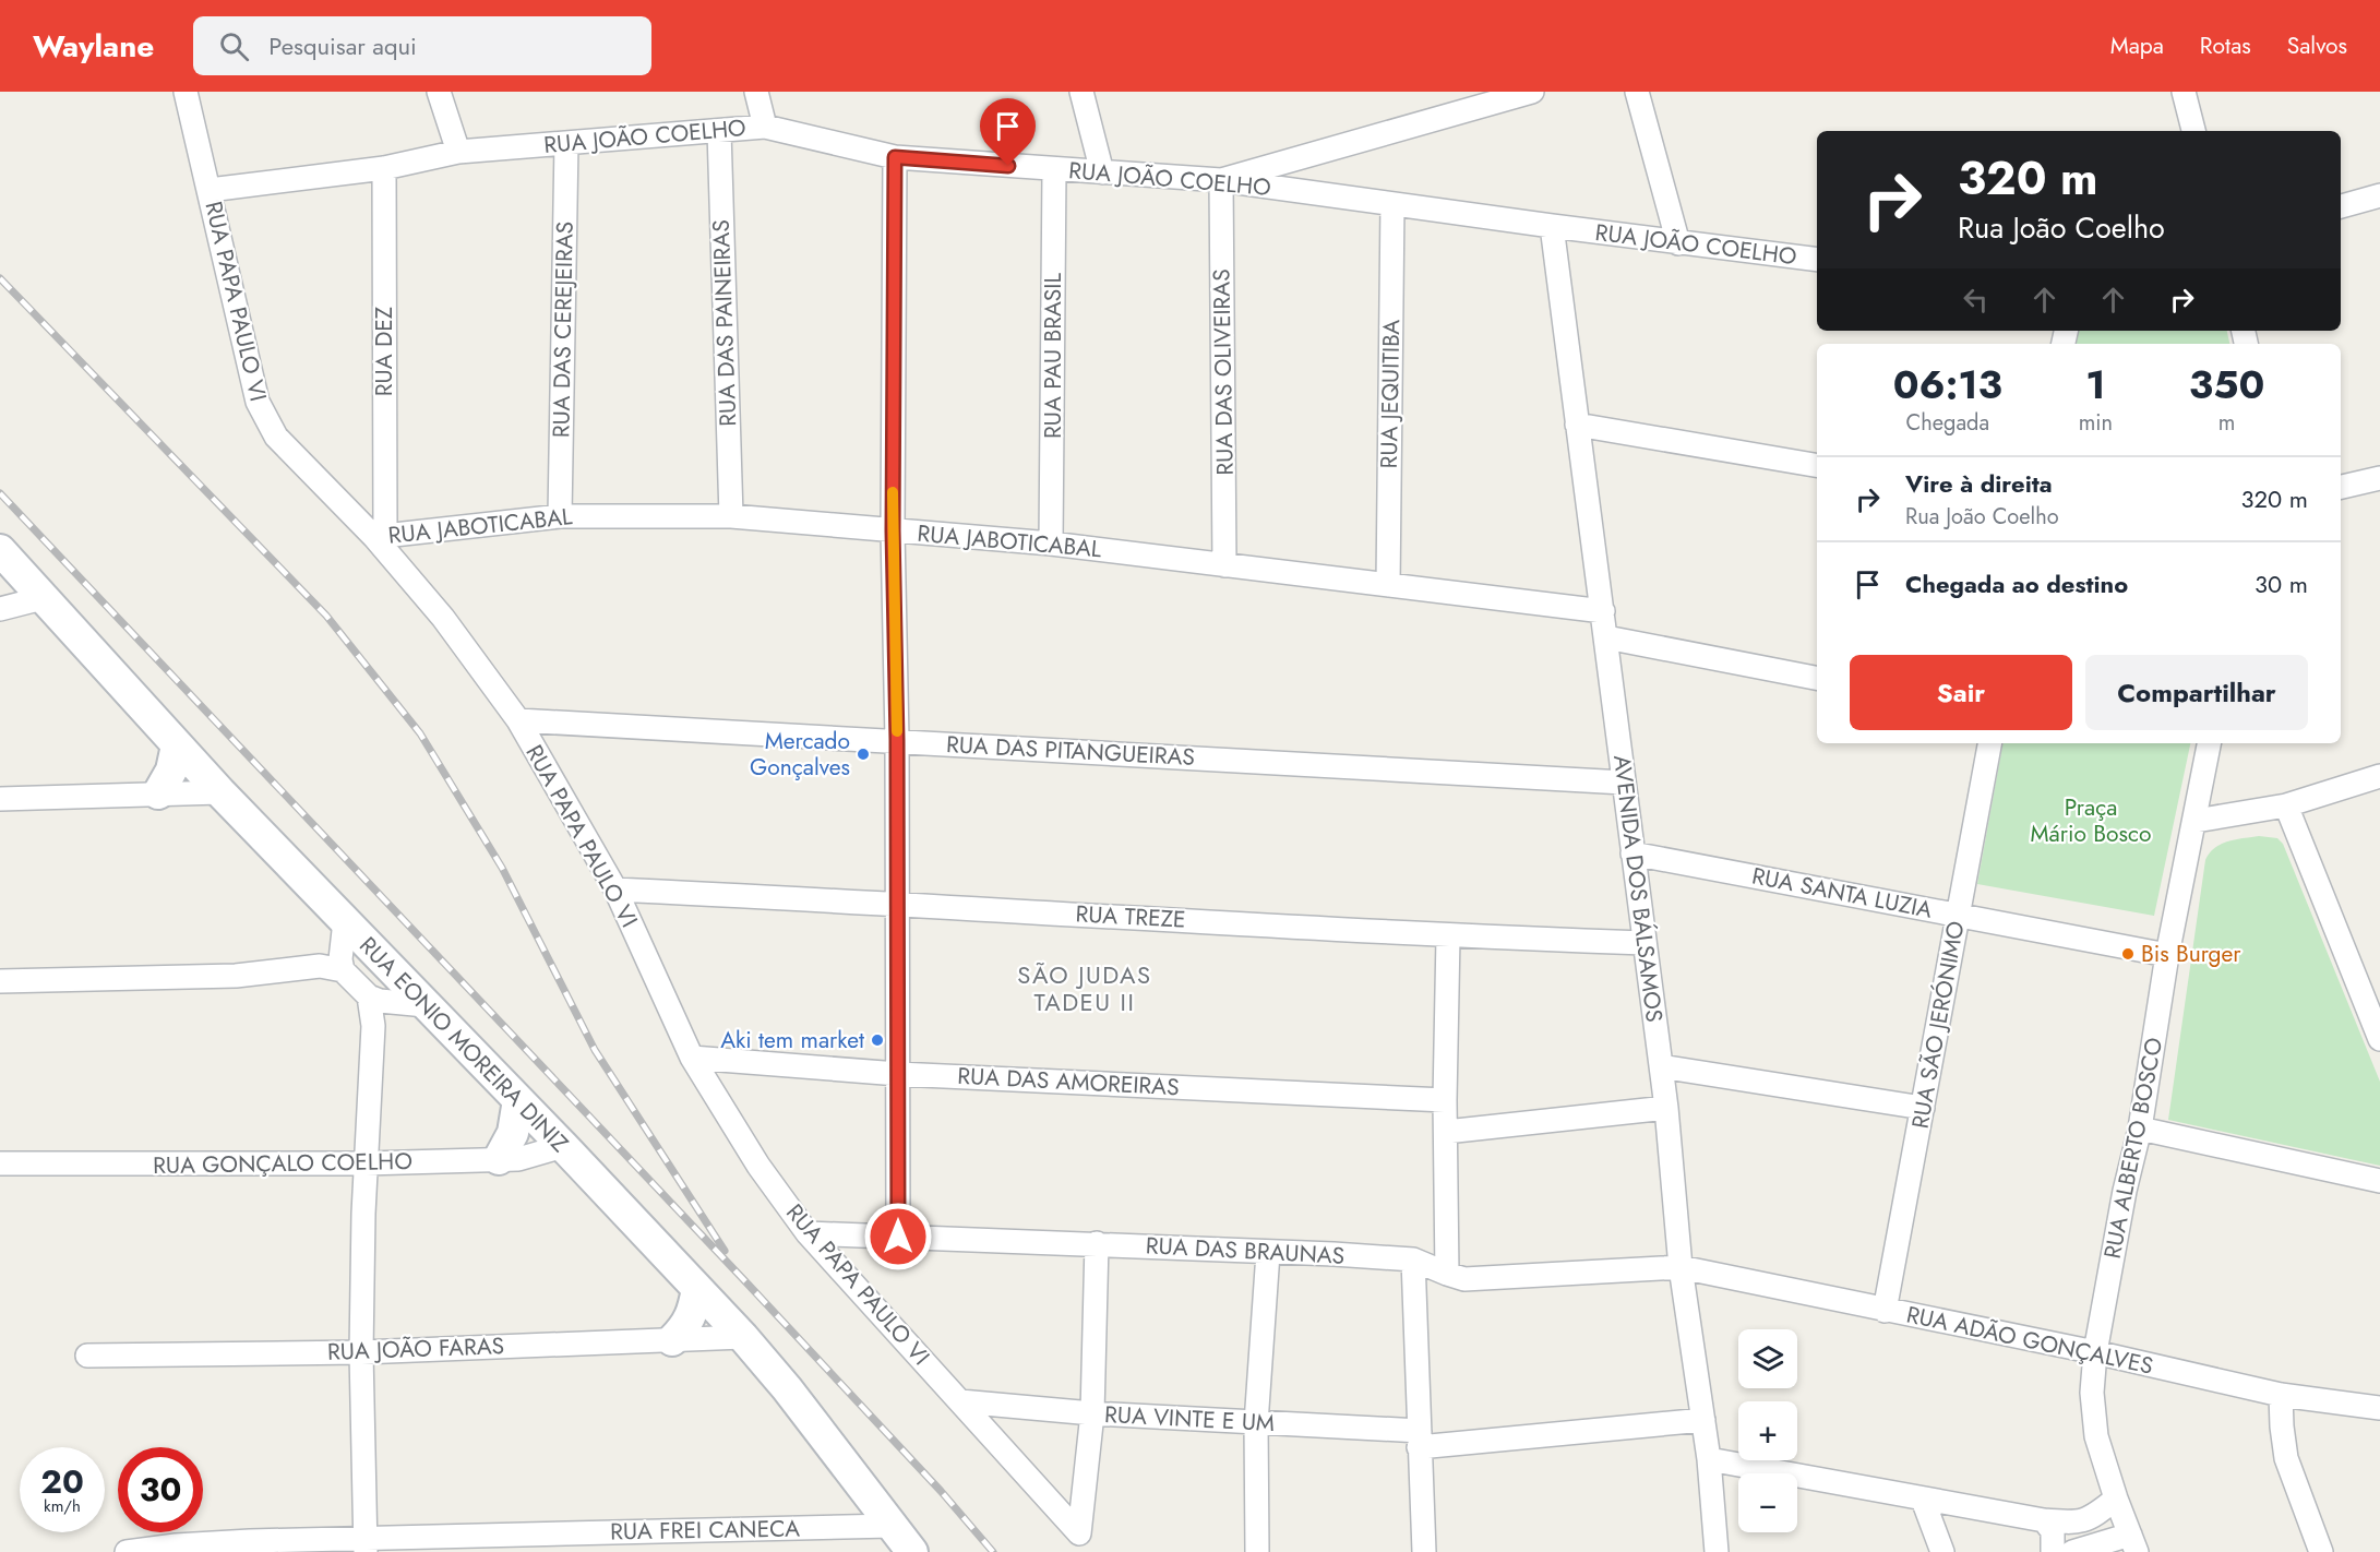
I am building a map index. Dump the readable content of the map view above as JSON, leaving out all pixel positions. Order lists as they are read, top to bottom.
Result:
{
  "streets": {
    "main road": ["RUA EONIO MOREIRA DINIZ"],
    "street": [
      "RUA JOÃO COELHO",
      "RUA PAPA PAULO VI",
      "RUA DAS PAINEIRAS",
      "RUA DAS CEREJEIRAS",
      "RUA DEZ",
      "RUA PAU BRASIL",
      "RUA DAS OLIVEIRAS",
      "RUA JEQUITIBA",
      "RUA JABOTICABAL",
      "RUA DAS PITANGUEIRAS",
      "AVENIDA DOS BÁLSAMOS",
      "RUA SANTA LUZIA",
      "RUA TREZE",
      "RUA SÃO JERÓNIMO",
      "RUA DAS AMOREIRAS",
      "RUA ALBERTO BOSCO",
      "RUA GONÇALO COELHO",
      "RUA DAS BRAUNAS",
      "RUA ADÃO GONÇALVES",
      "RUA JOÃO FARAS",
      "RUA VINTE E UM",
      "RUA FREI CANECA"
    ]
  },
  "crossings": [
    ["RUA JOÃO COELHO", "RUA PAPA PAULO VI"],
    ["RUA JOÃO COELHO", "RUA DAS PAINEIRAS"],
    ["RUA JOÃO COELHO", "RUA DAS CEREJEIRAS"],
    ["RUA JOÃO COELHO", "RUA DEZ"],
    ["RUA JOÃO COELHO", "RUA PAU BRASIL"],
    ["RUA JOÃO COELHO", "RUA DAS OLIVEIRAS"],
    ["RUA JOÃO COELHO", "RUA JEQUITIBA"],
    ["RUA JOÃO COELHO", "AVENIDA DOS BÁLSAMOS"],
    ["RUA PAPA PAULO VI", "RUA DEZ"],
    ["RUA PAPA PAULO VI", "RUA JABOTICABAL"],
    ["RUA PAPA PAULO VI", "RUA DAS PITANGUEIRAS"],
    ["RUA PAPA PAULO VI", "RUA TREZE"],
    ["RUA PAPA PAULO VI", "RUA DAS AMOREIRAS"],
    ["RUA PAPA PAULO VI", "RUA DAS BRAUNAS"],
    ["RUA PAPA PAULO VI", "RUA VINTE E UM"],
    ["RUA DAS PAINEIRAS", "RUA JABOTICABAL"],
    ["RUA DAS CEREJEIRAS", "RUA JABOTICABAL"],
    ["RUA DEZ", "RUA JABOTICABAL"],
    ["RUA PAU BRASIL", "RUA JABOTICABAL"],
    ["RUA DAS OLIVEIRAS", "RUA JABOTICABAL"],
    ["RUA JEQUITIBA", "RUA JABOTICABAL"],
    ["RUA JABOTICABAL", "AVENIDA DOS BÁLSAMOS"],
    ["RUA DAS PITANGUEIRAS", "AVENIDA DOS BÁLSAMOS"],
    ["AVENIDA DOS BÁLSAMOS", "RUA SANTA LUZIA"],
    ["AVENIDA DOS BÁLSAMOS", "RUA TREZE"],
    ["AVENIDA DOS BÁLSAMOS", "RUA DAS BRAUNAS"],
    ["AVENIDA DOS BÁLSAMOS", "RUA ADÃO GONÇALVES"],
    ["AVENIDA DOS BÁLSAMOS", "RUA VINTE E UM"],
    ["RUA SANTA LUZIA", "RUA SÃO JERÓNIMO"],
    ["RUA SANTA LUZIA", "RUA ALBERTO BOSCO"],
    ["RUA SÃO JERÓNIMO", "RUA ADÃO GONÇALVES"],
    ["RUA EONIO MOREIRA DINIZ", "RUA GONÇALO COELHO"],
    ["RUA EONIO MOREIRA DINIZ", "RUA JOÃO FARAS"],
    ["RUA EONIO MOREIRA DINIZ", "RUA FREI CANECA"],
    ["RUA ALBERTO BOSCO", "RUA ADÃO GONÇALVES"],
    ["RUA DAS BRAUNAS", "RUA ADÃO GONÇALVES"]
  ],
  "districts": ["SÃO JUDAS TADEU II"],
  "parks": ["Praça Mário Bosco"],
  "places": ["Mercado Gonçalves", "Bis Burger", "Aki tem market"],
  "page": {
    "header": "Waylane",
    "search": "Pesquisar aqui",
    "nav": ["Mapa", "Rotas", "Salvos"],
    "turn": ["320 m", "Rua João Coelho"],
    "eta": [
      "06:13",
      "Chegada",
      "1",
      "min",
      "350",
      "m"
    ],
    "list": [
      {
        "name": "Vire à direita",
        "note": "Rua João Coelho",
        "value": "320 m"
      },
      {
        "name": "Chegada ao destino",
        "value": "30 m"
      }
    ],
    "buttons": ["Sair", "Compartilhar"],
    "map_buttons": ["+", "−"],
    "speed": "20 km/h",
    "limit": "30"
  }
}
